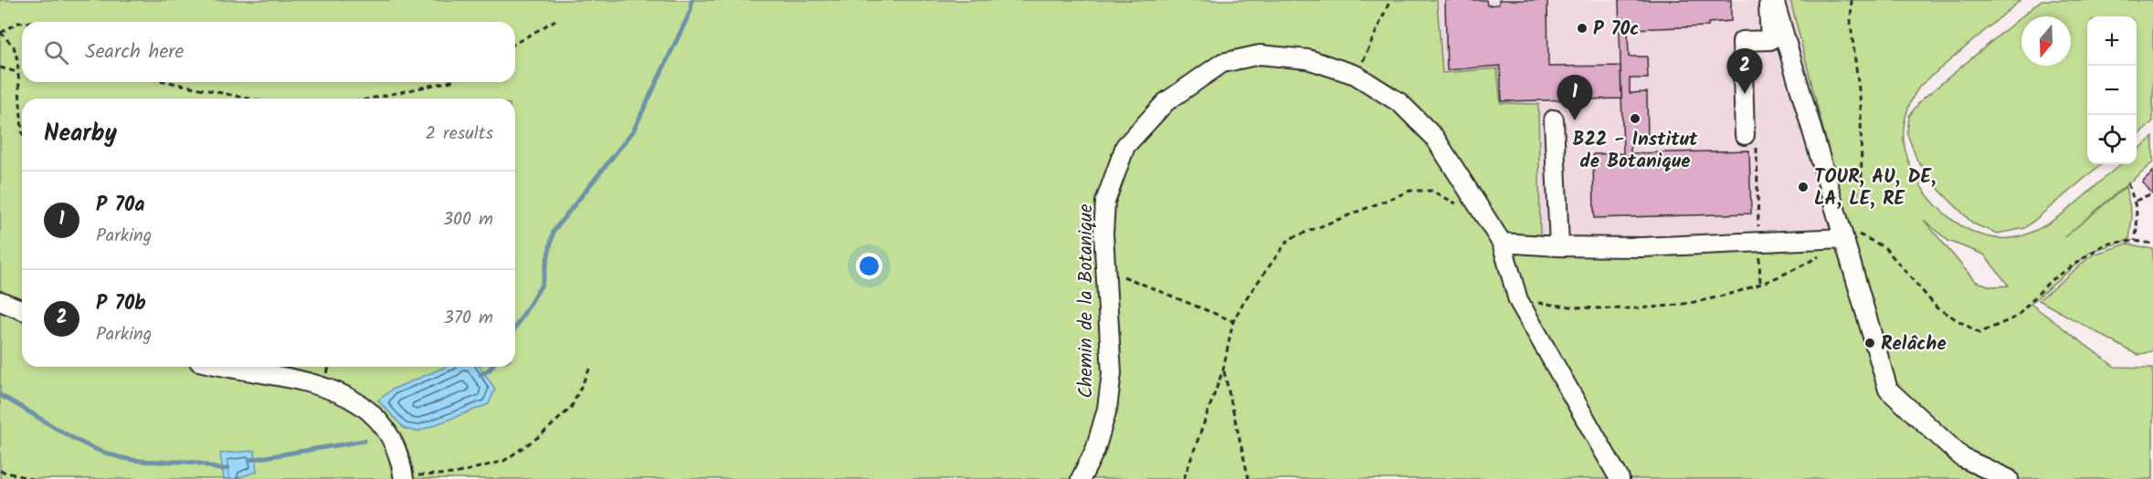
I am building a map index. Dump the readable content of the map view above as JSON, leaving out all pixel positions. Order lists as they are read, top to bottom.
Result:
{
  "streets": {
    "lane": ["Chemin de la Botanique"]
  },
  "places": [
    "P 70c",
    "B22 - Institut de Botanique",
    "TOUR, AU, DE, LA, LE, RE",
    "Relâche"
  ],
  "north": "bottom",
  "page": {
    "map_buttons": ["+", "−"],
    "search": "Search here",
    "pins": ["2", "1"],
    "heading": ["Nearby", "2 results"],
    "list": [
      {
        "mark": "1",
        "name": "P 70a",
        "note": "Parking",
        "value": "300 m"
      },
      {
        "mark": "2",
        "name": "P 70b",
        "note": "Parking",
        "value": "370 m"
      }
    ]
  }
}
